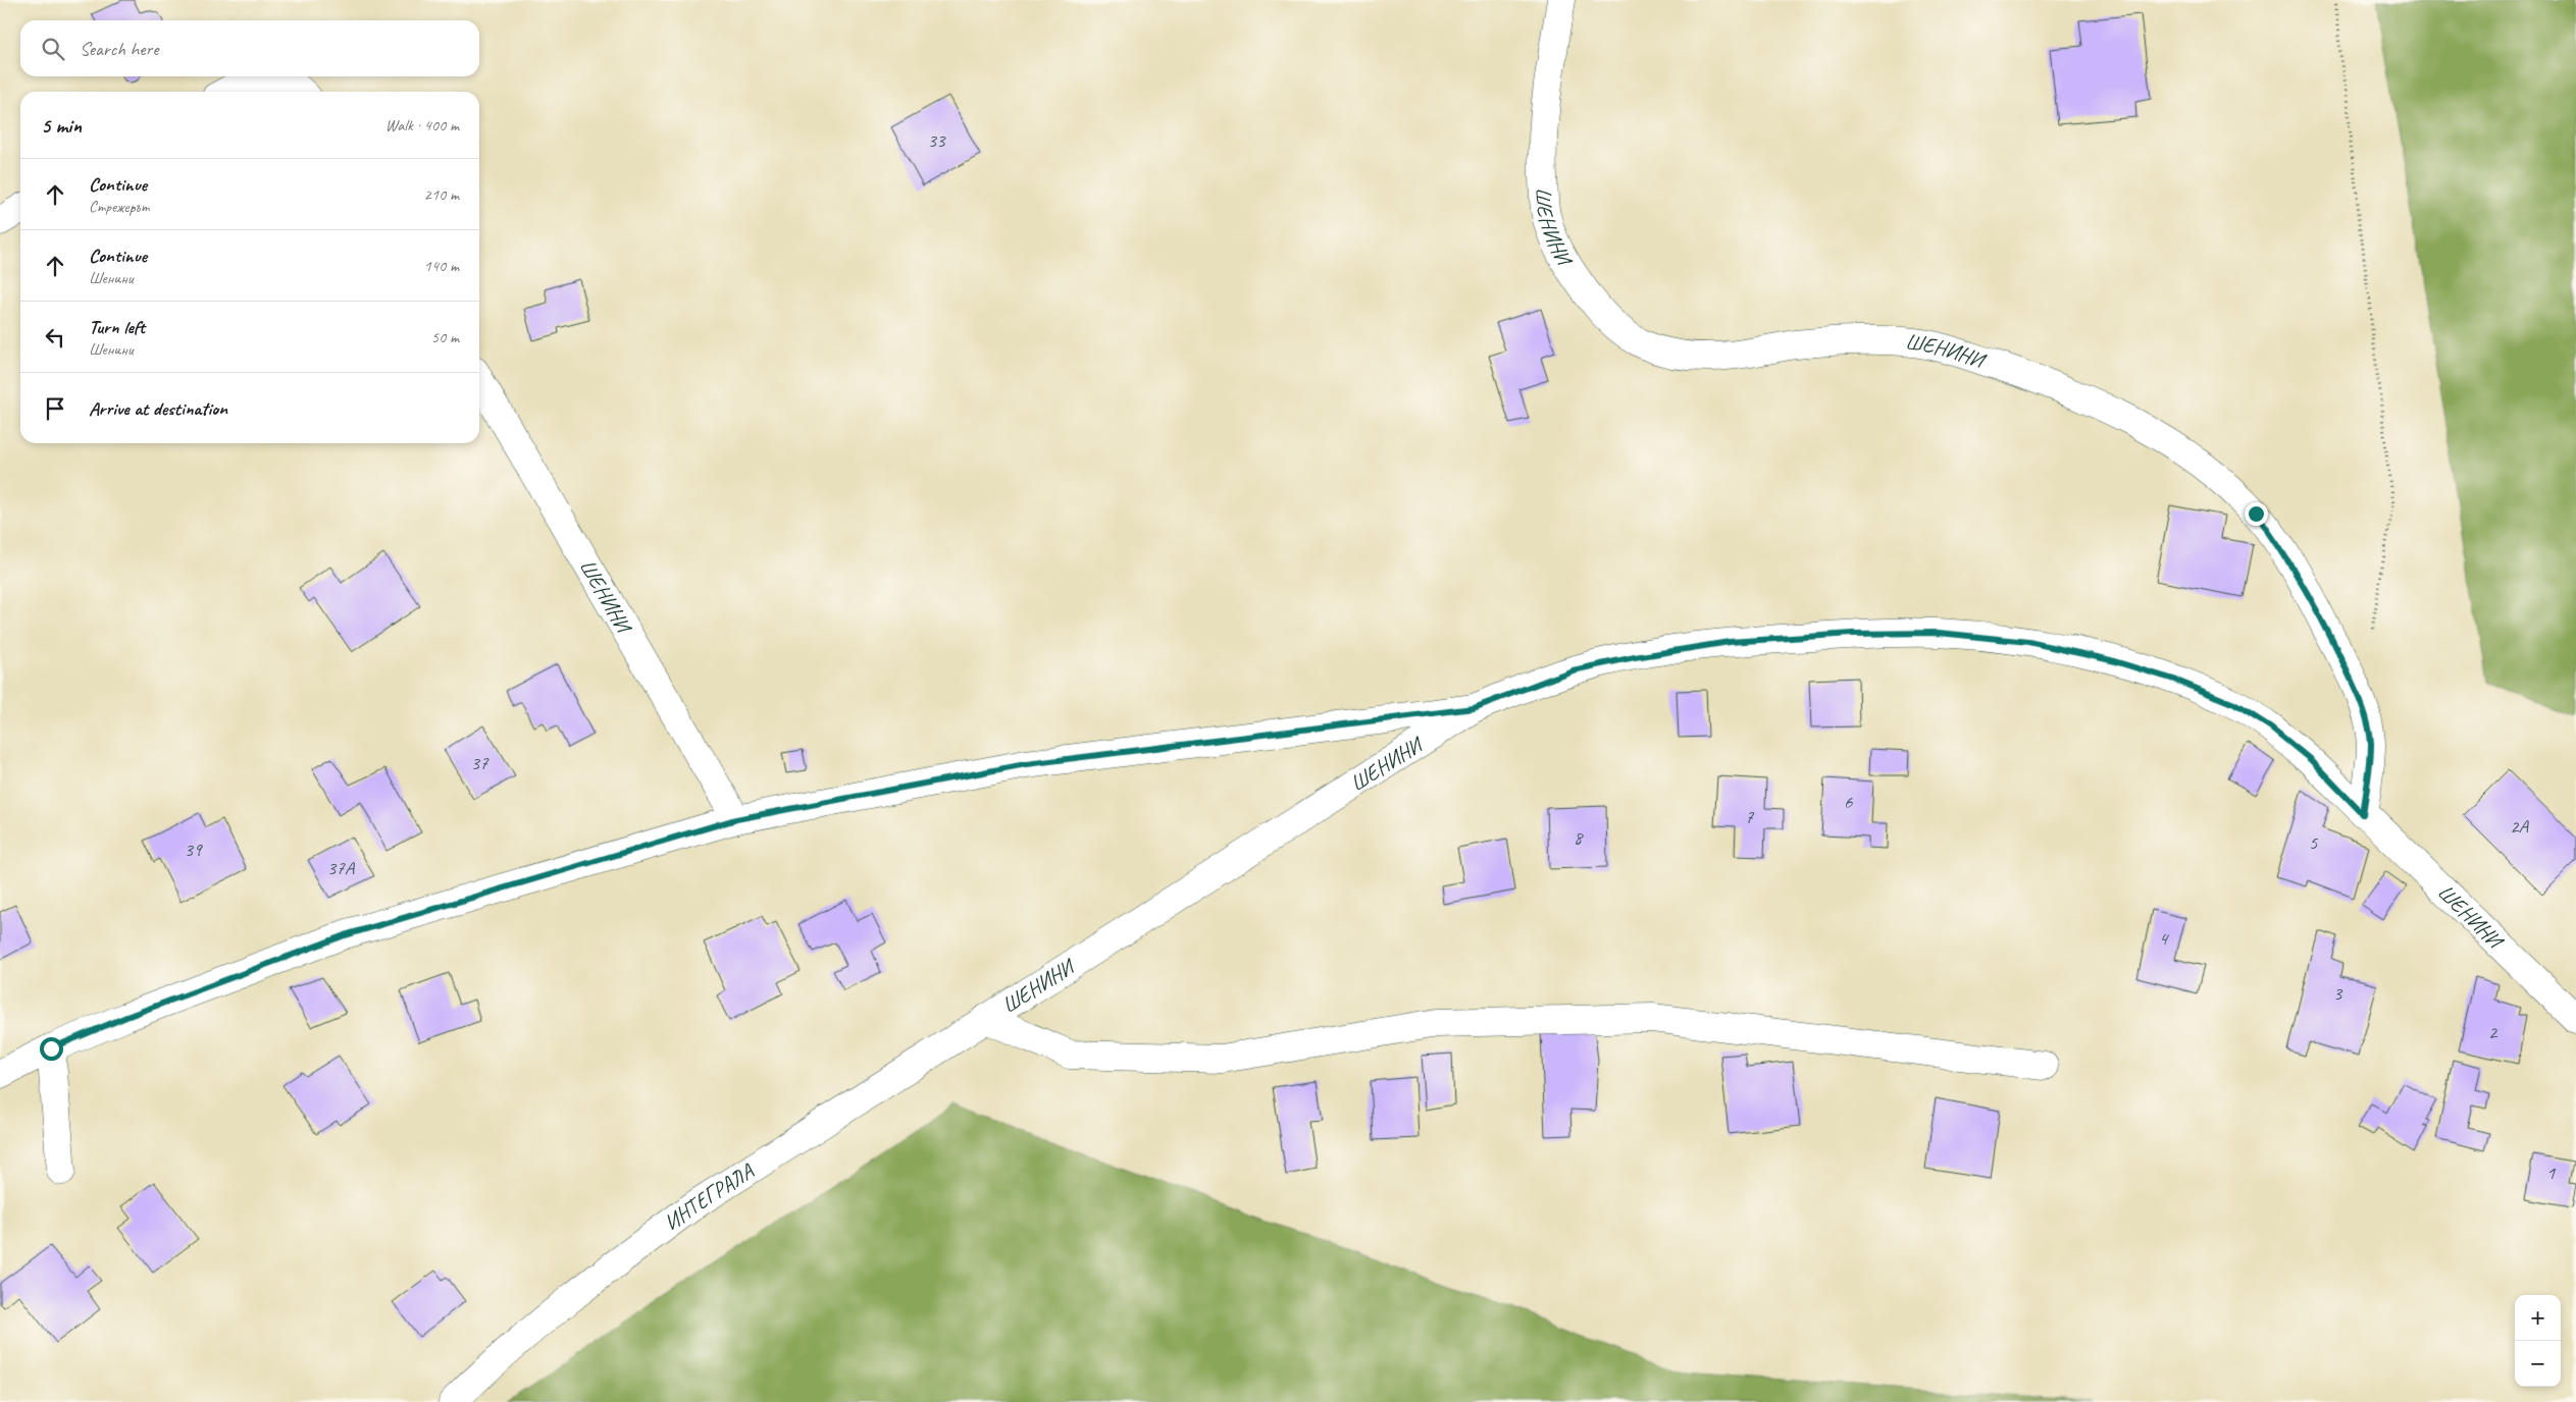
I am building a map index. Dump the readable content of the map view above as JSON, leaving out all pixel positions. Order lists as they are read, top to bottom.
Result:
{
  "streets": {
    "street": ["ШЕНИНИ", "ИНТЕГРАЛА"]
  },
  "crossings": [
    ["ШЕНИНИ", "ИНТЕГРАЛА"]
  ],
  "house_numbers": [
    "33",
    "37",
    "6",
    "7",
    "2А",
    "8",
    "5",
    "39",
    "37А",
    "4",
    "3",
    "2",
    "1"
  ],
  "page": {
    "search": "Search here",
    "heading": ["5 min", "Walk · 400 m"],
    "list": [
      ["Continue", "Стрежерът", "210 m"],
      ["Continue", "Шенини", "140 m"],
      ["Turn left", "Шенини", "50 m"],
      "Arrive at destination"
    ],
    "map_buttons": ["+", "−"]
  }
}
